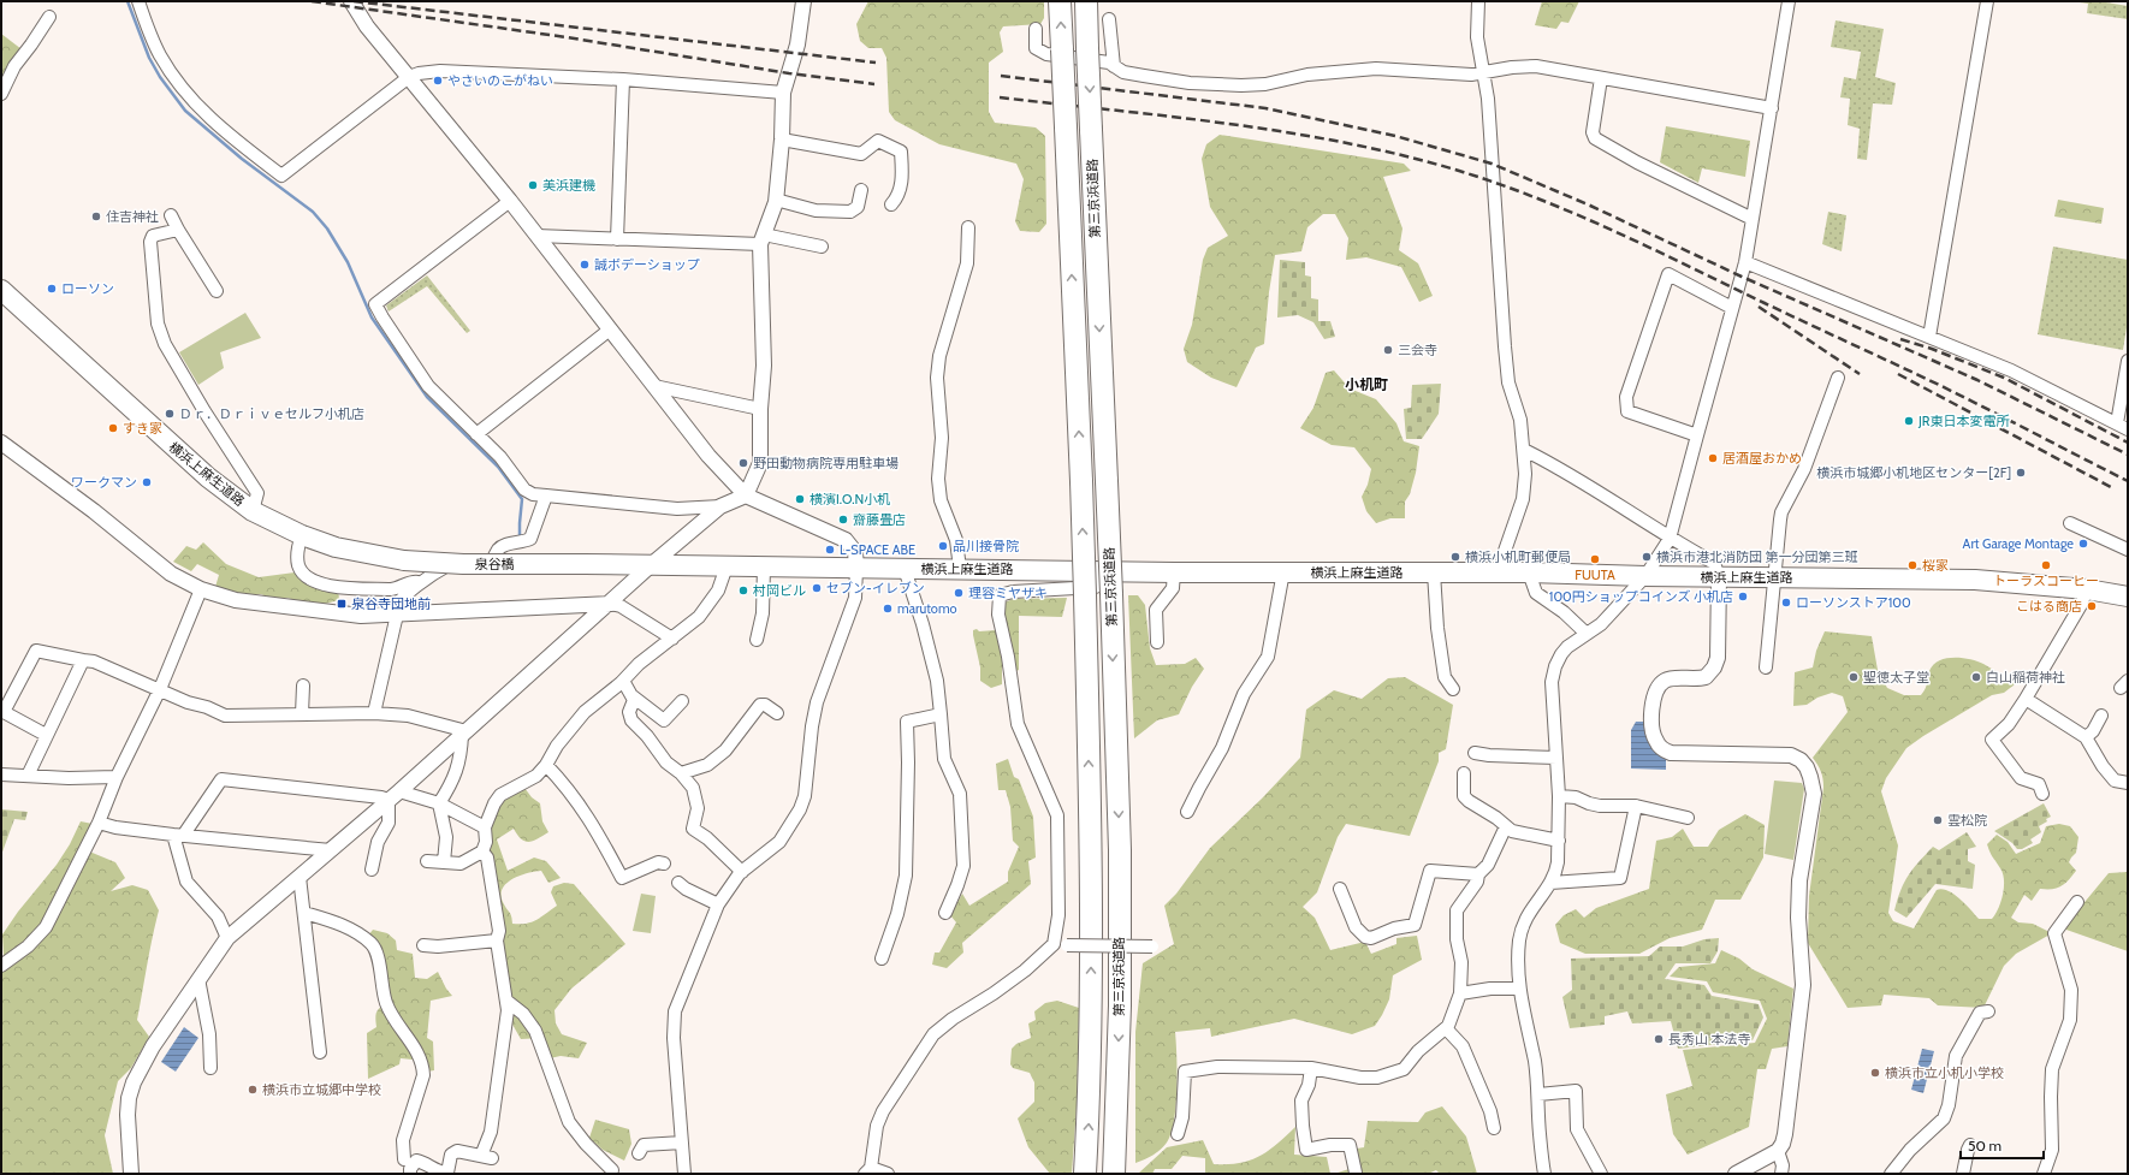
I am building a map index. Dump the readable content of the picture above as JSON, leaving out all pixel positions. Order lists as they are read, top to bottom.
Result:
{
  "streets": {
    "highway": ["第三京浜道路"],
    "main road": ["横浜上麻生道路", "泉谷橋"]
  },
  "crossings": [
    ["横浜上麻生道路", "泉谷橋"]
  ],
  "districts": ["小机町"],
  "places": {
    "other": [
      "やさいのこがねい",
      "美浜建機",
      "住吉神社",
      "誠ボデーショップ",
      "ローソン",
      "三会寺",
      "Ｄｒ．Ｄｒｉｖｅセルフ小机店",
      "JR東日本変電所",
      "すき家",
      "居酒屋おかめ",
      "野田動物病院専用駐車場",
      "横浜市城郷小机地区センター[2F]",
      "ワークマン",
      "横濱I.O.N小机",
      "齋藤畳店",
      "Art Garage Montage",
      "品川接骨院",
      "L-SPACE ABE",
      "横浜小机町郵便局",
      "横浜市港北消防団 第一分団第三班",
      "FUUTA",
      "桜家",
      "トーラスコーヒー",
      "セブン-イレブン",
      "村岡ビル",
      "理容ミヤザキ",
      "100円ショップコインズ 小机店",
      "ローソンストア100",
      "こはる商店",
      "marutomo",
      "聖徳太子堂",
      "白山稲荷神社",
      "雲松院",
      "長秀山 本法寺",
      "横浜市立小机小学校",
      "横浜市立城郷中学校"
    ],
    "transit": ["泉谷寺団地前"]
  },
  "scale_bar": "50 m"
}
